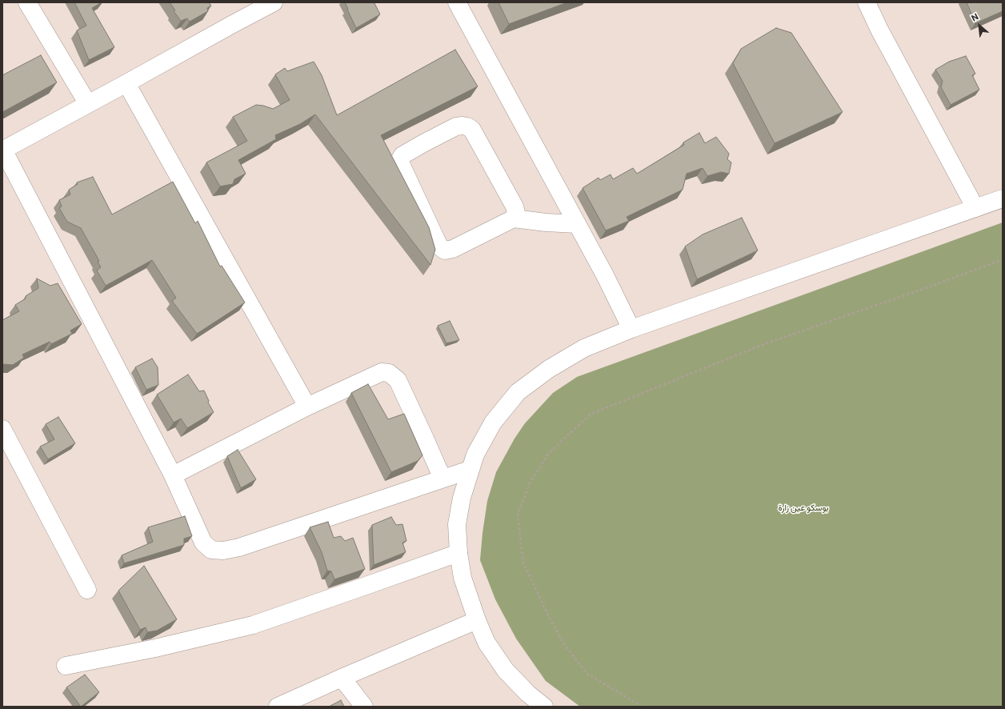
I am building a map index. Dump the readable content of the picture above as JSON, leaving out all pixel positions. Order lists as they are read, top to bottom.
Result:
{
  "parks": ["بوسكو عين زارة"],
  "north": "top left"
}
